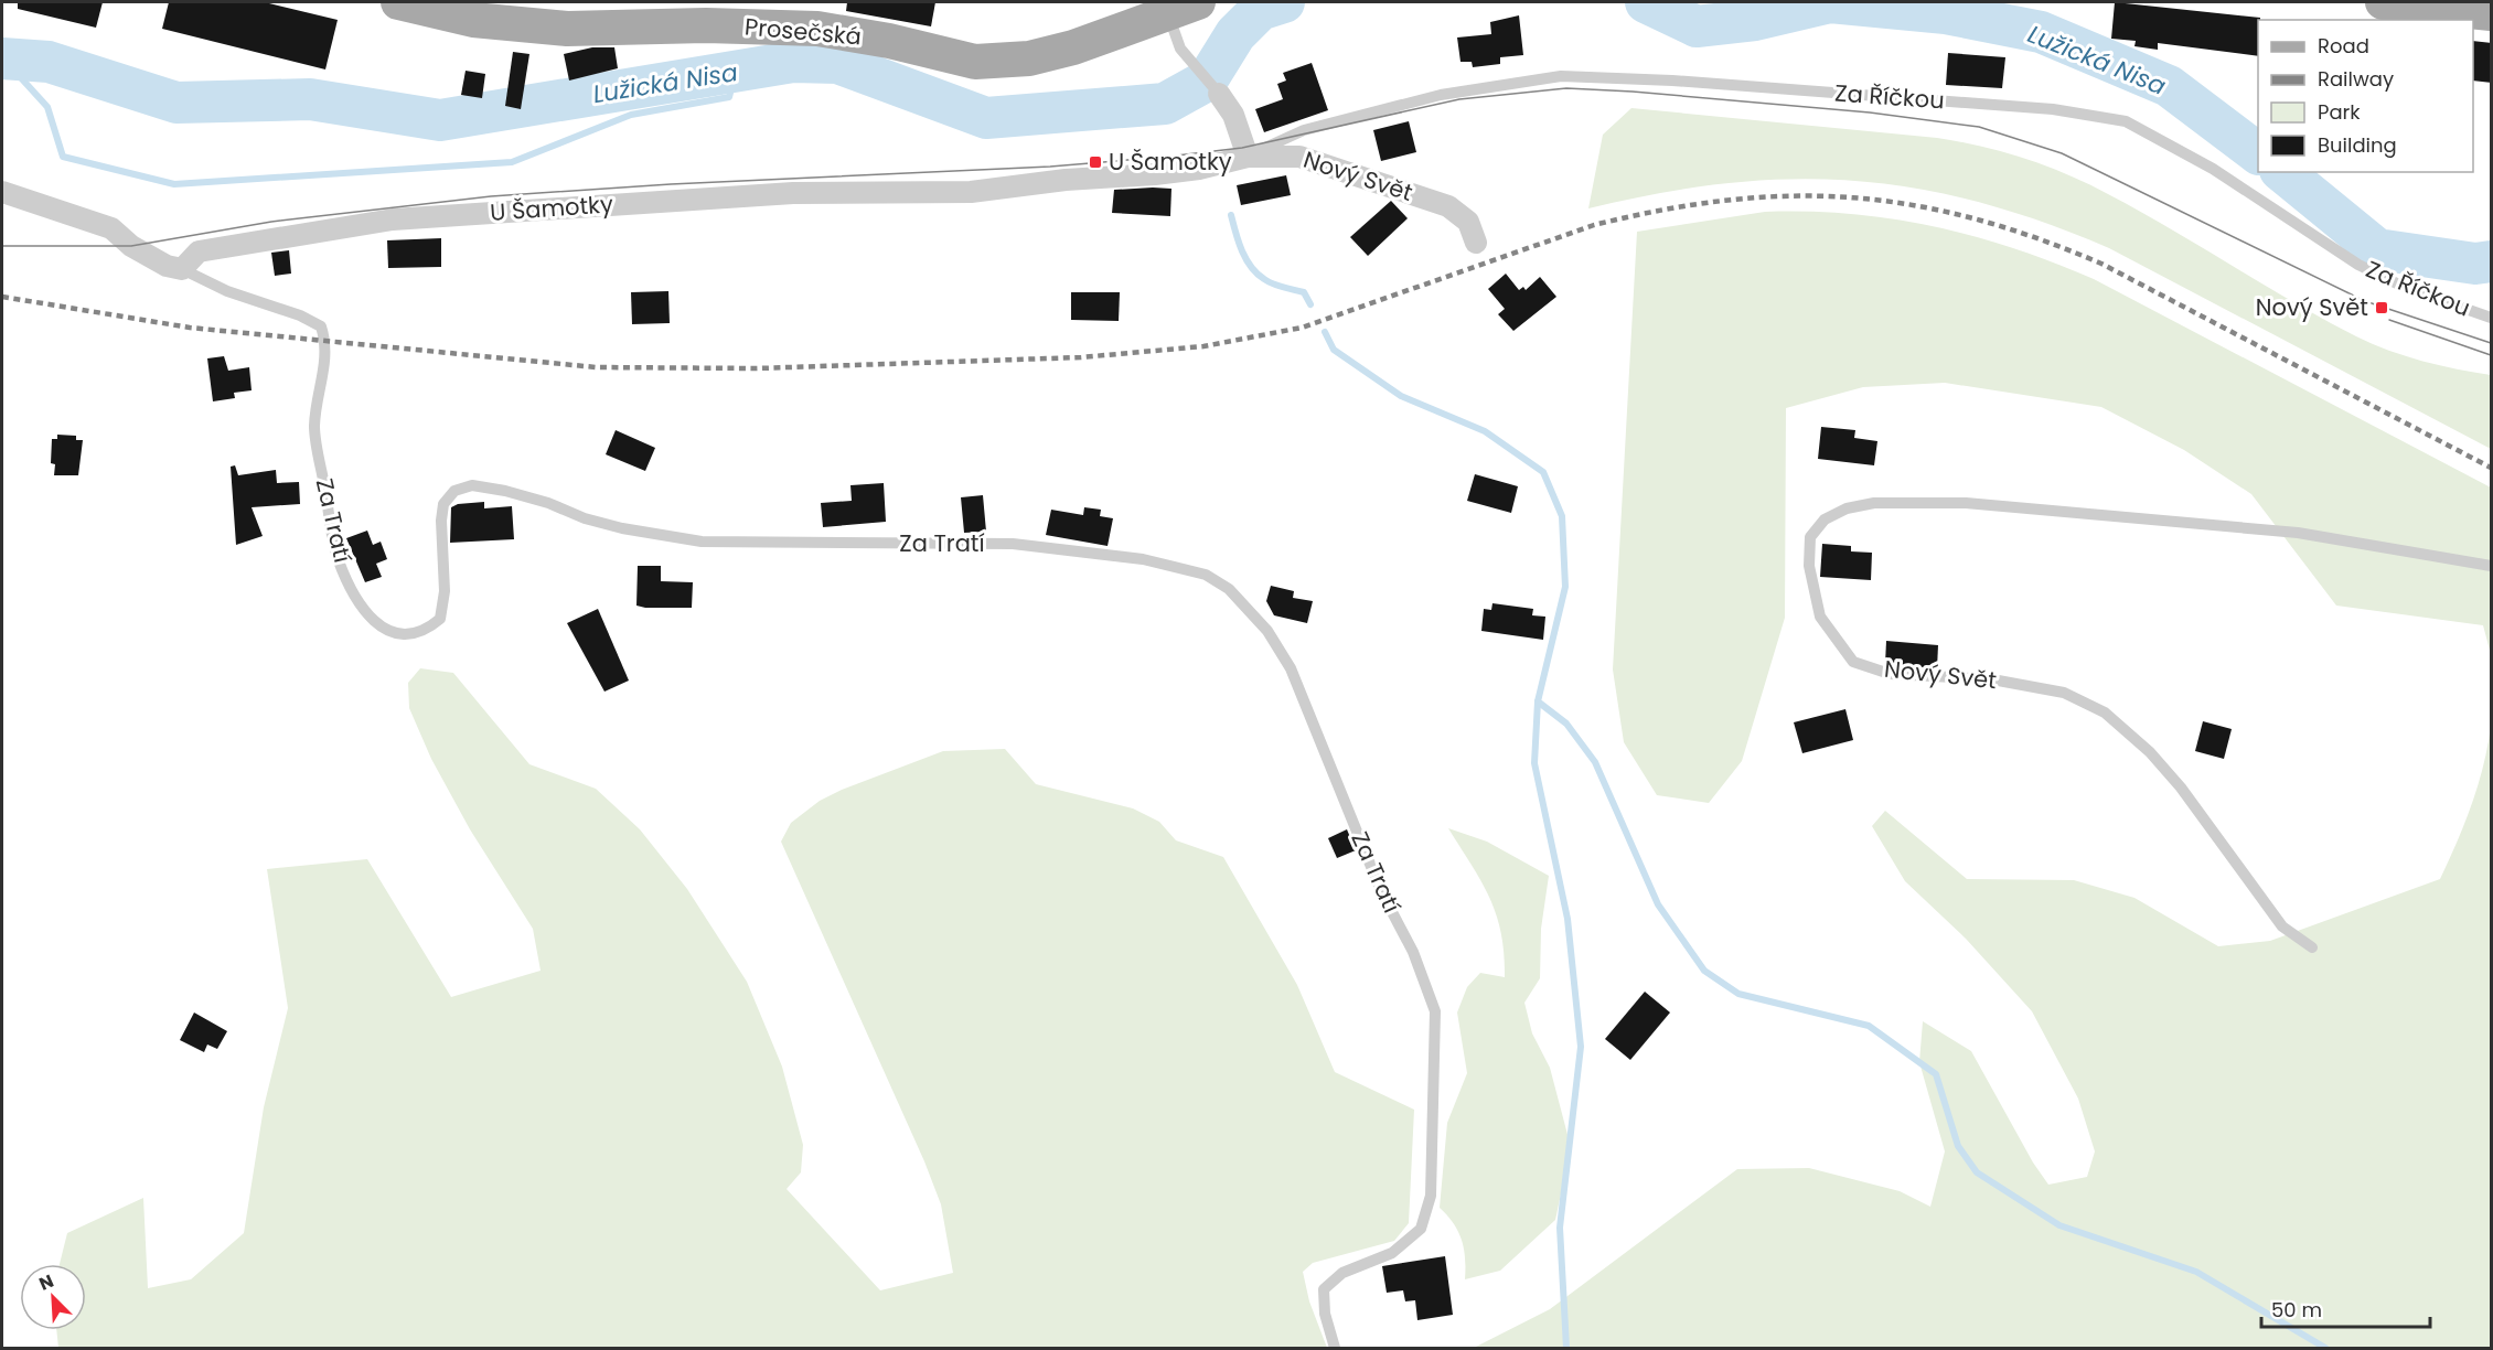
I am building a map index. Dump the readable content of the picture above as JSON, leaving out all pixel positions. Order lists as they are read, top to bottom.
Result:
{
  "streets": {
    "main road": ["Prosečská"],
    "street": ["Nový Svět", "U Šamotky"],
    "lane": ["Za Říčkou", "Za Tratí"]
  },
  "crossings": [
    ["Za Říčkou", "Nový Svět"],
    ["Za Říčkou", "U Šamotky"],
    ["Nový Svět", "U Šamotky"],
    ["U Šamotky", "Za Tratí"]
  ],
  "water": ["Lužická Nisa"],
  "places": {
    "transit": ["U Šamotky", "Nový Svět"]
  },
  "legend": [
    "Road",
    "Railway",
    "Park",
    "Building"
  ],
  "scale_bar": "50 m",
  "north": "top left"
}
